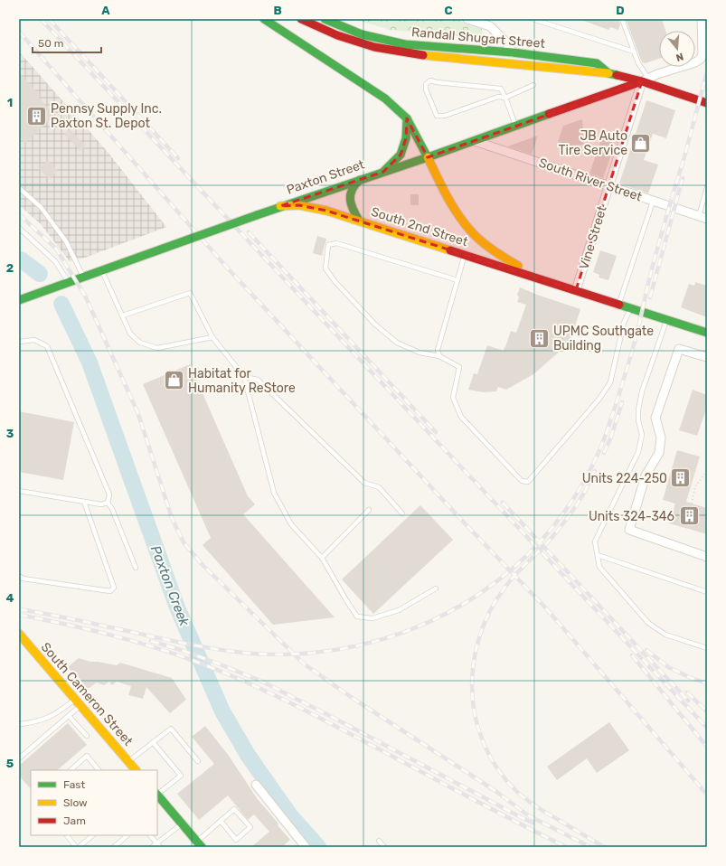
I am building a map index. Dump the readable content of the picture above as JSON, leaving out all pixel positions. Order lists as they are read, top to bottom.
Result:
{
  "streets": {
    "main road": [
      "Randall Shugart Street",
      "Paxton Street",
      "South 2nd Street",
      "South Cameron Street"
    ],
    "street": ["South River Street", "Vine Street"]
  },
  "crossings": [
    ["Paxton Street", "South River Street"],
    ["Paxton Street", "South 2nd Street"],
    ["Paxton Street", "Vine Street"],
    ["South River Street", "Vine Street"],
    ["South 2nd Street", "Vine Street"]
  ],
  "water": ["Paxton Creek"],
  "places": {
    "building": [
      "Pennsy Supply Inc. Paxton St. Depot",
      "UPMC Southgate Building",
      "Units 224-250",
      "Units 324-346"
    ],
    "shop": ["JB Auto Tire Service", "Habitat for Humanity ReStore"]
  },
  "legend": ["Fast", "Slow", "Jam"],
  "scale_bar": "50 m",
  "north": "bottom",
  "grid": {
    "columns": [
      "A",
      "B",
      "C",
      "D"
    ],
    "rows": [
      "1",
      "2",
      "3",
      "4",
      "5"
    ]
  }
}
